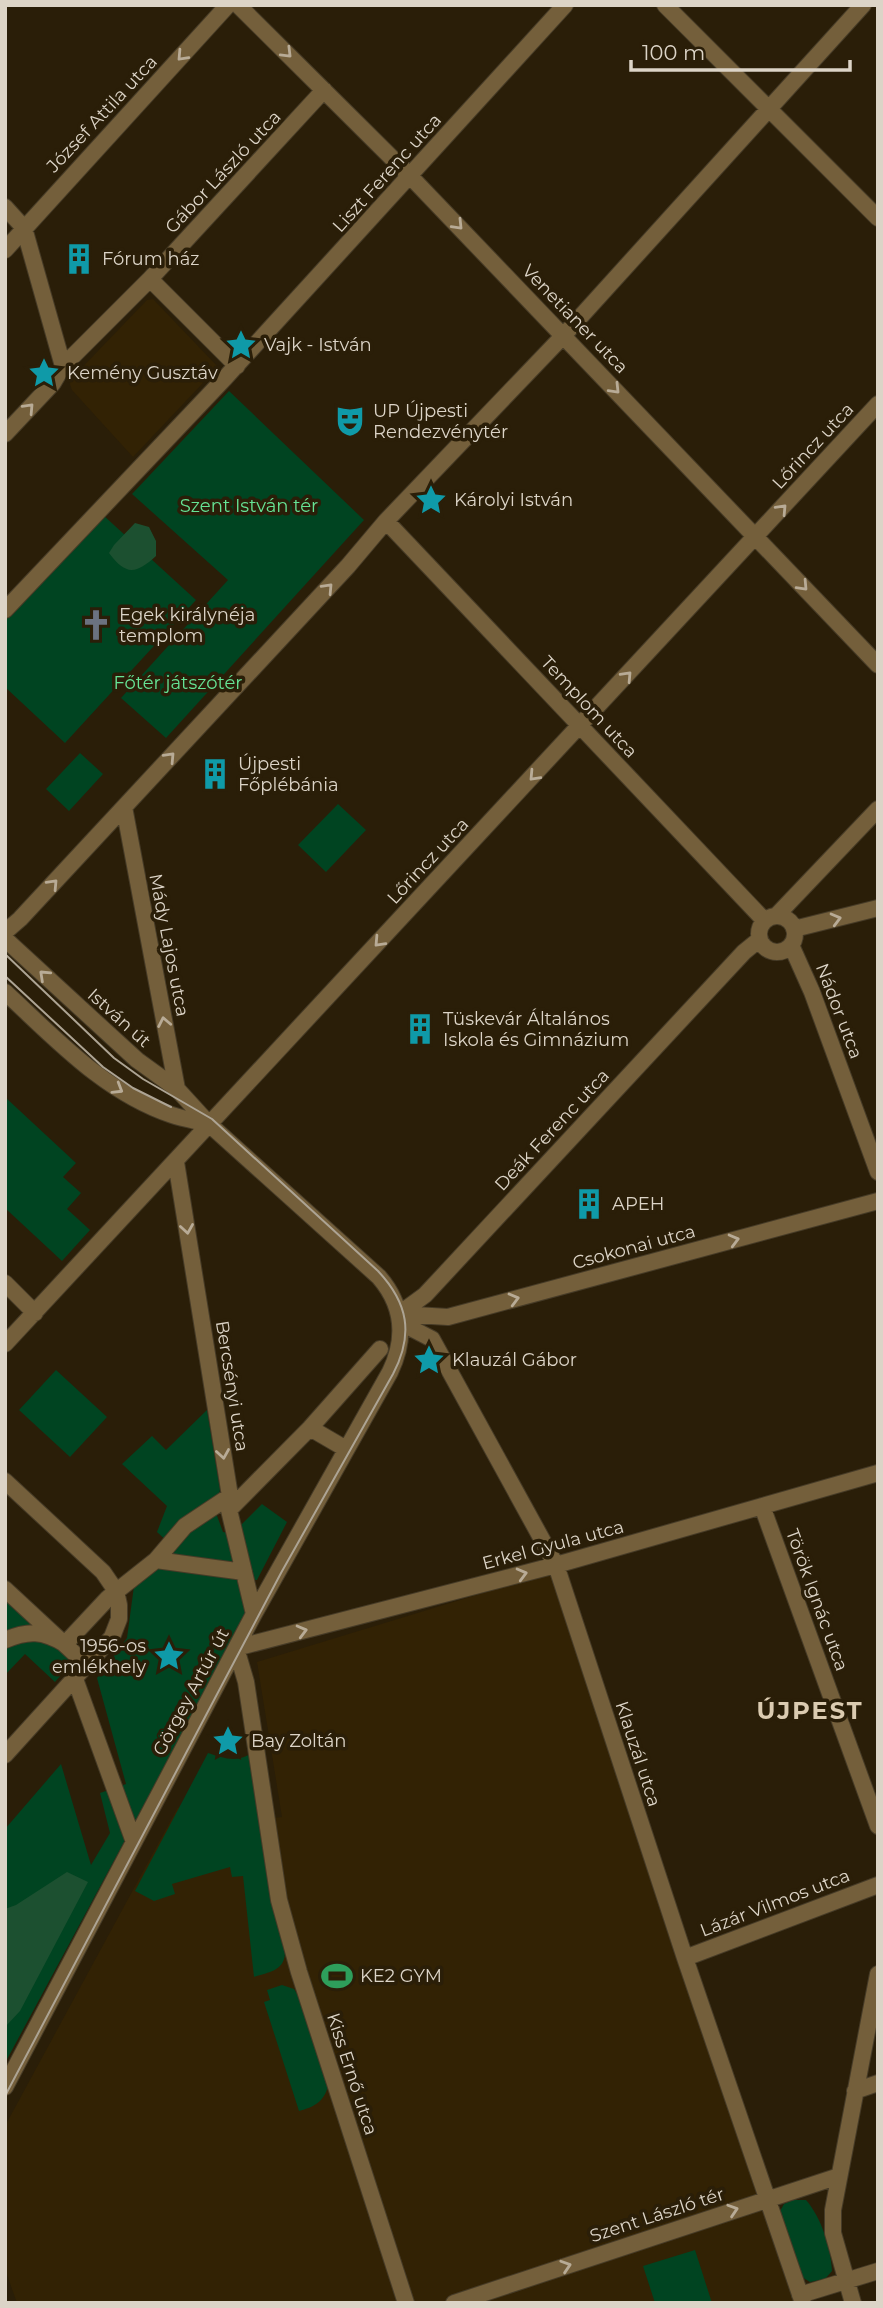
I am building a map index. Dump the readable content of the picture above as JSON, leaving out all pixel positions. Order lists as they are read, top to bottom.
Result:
{
  "streets": {
    "street": [
      "József Attila utca",
      "Gábor László utca",
      "Liszt Ferenc utca",
      "Venetianer utca",
      "Lőrincz utca",
      "Templom utca",
      "Mády Lajos utca",
      "Nádor utca",
      "István út",
      "Deák Ferenc utca",
      "Csokonai utca",
      "Bercsényi utca",
      "Erkel Gyula utca",
      "Török Ignác utca",
      "Görgey Artúr út",
      "Klauzál utca",
      "Lázár Vilmos utca",
      "Kiss Ernő utca",
      "Szent László tér"
    ]
  },
  "crossings": [
    ["Gábor László utca", "Venetianer utca"],
    ["Liszt Ferenc utca", "Venetianer utca"],
    ["Venetianer utca", "Lőrincz utca"],
    ["Lőrincz utca", "Templom utca"],
    ["Lőrincz utca", "István út"],
    ["Lőrincz utca", "Bercsényi utca"],
    ["Templom utca", "Nádor utca"],
    ["Templom utca", "Deák Ferenc utca"],
    ["Mády Lajos utca", "István út"],
    ["Nádor utca", "Deák Ferenc utca"],
    ["István út", "Deák Ferenc utca"],
    ["István út", "Csokonai utca"],
    ["István út", "Görgey Artúr út"],
    ["Deák Ferenc utca", "Csokonai utca"],
    ["Deák Ferenc utca", "Görgey Artúr út"],
    ["Csokonai utca", "Görgey Artúr út"],
    ["Bercsényi utca", "Görgey Artúr út"],
    ["Erkel Gyula utca", "Török Ignác utca"],
    ["Erkel Gyula utca", "Görgey Artúr út"],
    ["Erkel Gyula utca", "Klauzál utca"],
    ["Erkel Gyula utca", "Kiss Ernő utca"],
    ["Görgey Artúr út", "Kiss Ernő utca"],
    ["Klauzál utca", "Lázár Vilmos utca"],
    ["Klauzál utca", "Szent László tér"]
  ],
  "one_way": [
    "József Attila utca",
    "Venetianer utca",
    "Mády Lajos utca",
    "Csokonai utca",
    "Bercsényi utca",
    "Erkel Gyula utca",
    "Szent László tér"
  ],
  "districts": ["ÚJPEST"],
  "parks": ["Szent István tér", "Főtér játszótér"],
  "places": {
    "building": [
      "Fórum ház",
      "Újpesti Főplébánia",
      "Tüskevár Általános Iskola és Gimnázium",
      "APEH"
    ],
    "place": [
      "Vajk - István",
      "Kemény Gusztáv",
      "Károlyi István",
      "Klauzál Gábor",
      "1956-os emlékhely",
      "Bay Zoltán"
    ],
    "theatre": ["UP Újpesti Rendezvénytér"],
    "church": ["Egek királynéja templom"],
    "sports": ["KE2 GYM"]
  },
  "scale_bar": "100 m"
}
